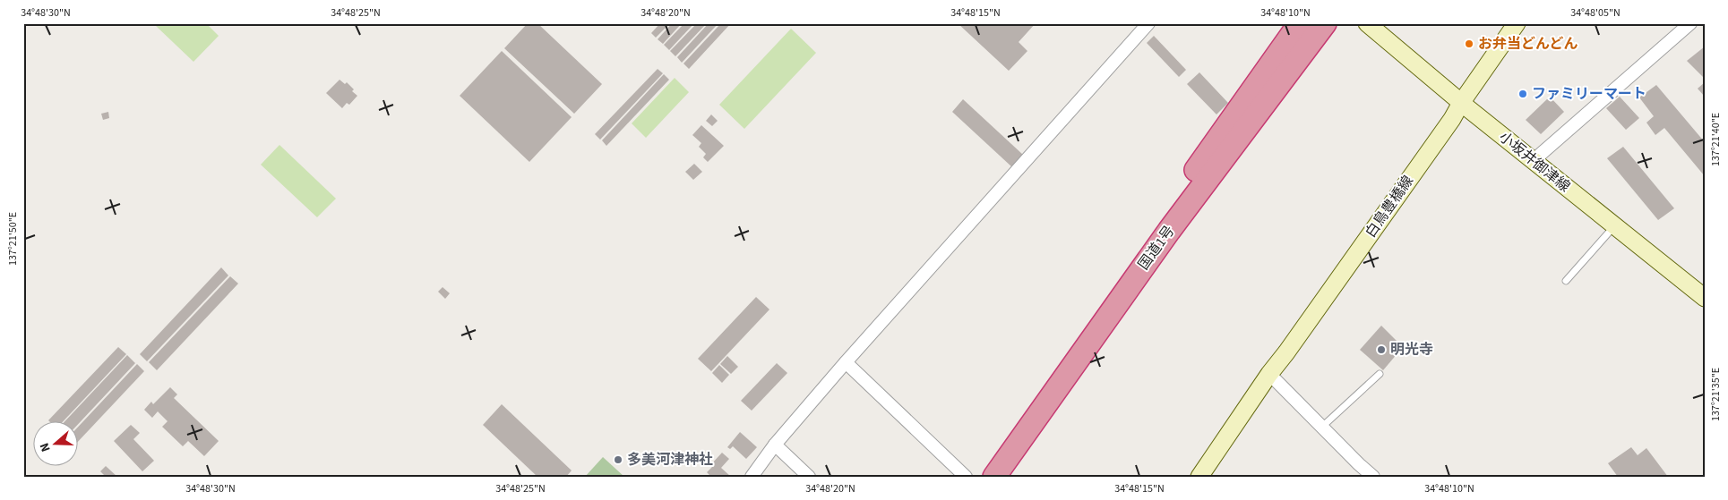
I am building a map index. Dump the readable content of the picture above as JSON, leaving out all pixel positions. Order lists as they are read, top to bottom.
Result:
{
  "streets": {
    "highway": ["国道1号"],
    "main road": ["小坂井御津線", "白鳥豊橋線"]
  },
  "crossings": [
    ["小坂井御津線", "白鳥豊橋線"]
  ],
  "places": [
    "お弁当どんどん",
    "ファミリーマート",
    "明光寺",
    "多美河津神社"
  ],
  "north": "left",
  "coordinates": [
    "34°48'30\"N",
    "34°48'25\"N",
    "34°48'20\"N",
    "34°48'15\"N",
    "34°48'10\"N",
    "34°48'05\"N",
    "137°21'40\"E",
    "137°21'50\"E",
    "137°21'35\"E"
  ]
}
